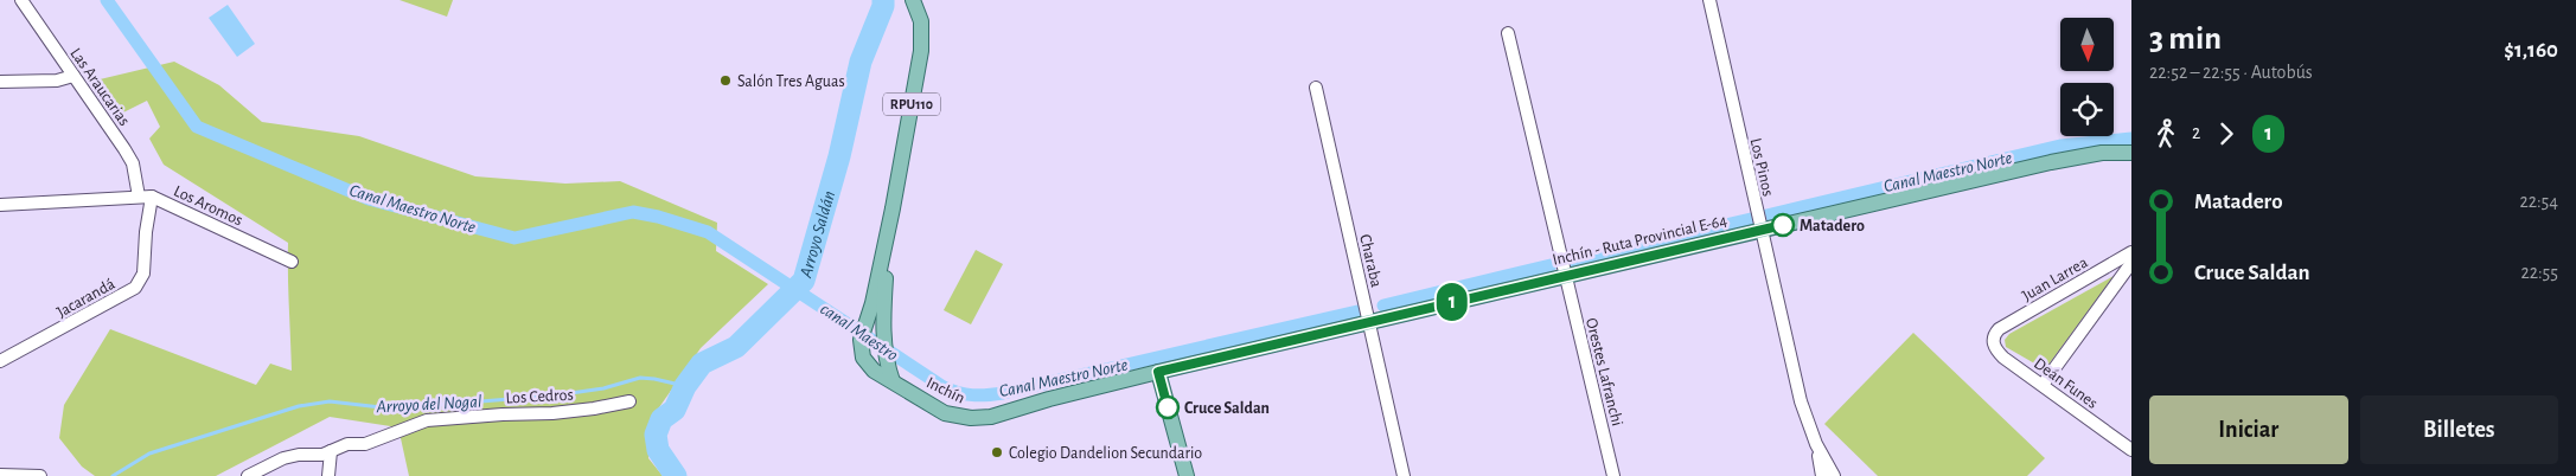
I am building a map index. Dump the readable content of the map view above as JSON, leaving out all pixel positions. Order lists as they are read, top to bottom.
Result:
{
  "streets": {
    "main road": ["RPU110", "Inchín - Ruta Provincial E-64", "Inchín"],
    "street": [
      "Las Araucarias",
      "Los Pinos",
      "Los Aromos",
      "Charaba",
      "Juan Larrea",
      "Jacarandá",
      "Orestes Lafranchi",
      "Deán Funes",
      "Los Cedros"
    ]
  },
  "crossings": [
    ["Las Araucarias", "Los Aromos"],
    ["RPU110", "Inchín"],
    ["Los Pinos", "Inchín - Ruta Provincial E-64"],
    ["Los Aromos", "Jacarandá"],
    ["Inchín - Ruta Provincial E-64", "Charaba"],
    ["Inchín - Ruta Provincial E-64", "Orestes Lafranchi"],
    ["Inchín - Ruta Provincial E-64", "Inchín"],
    ["Juan Larrea", "Deán Funes"]
  ],
  "water": [
    "Canal Maestro Norte",
    "Arroyo Saldán",
    "canal Maestro",
    "Arroyo del Nogal"
  ],
  "places": [
    "Salón Tres Aguas",
    "Matadero",
    "Cruce Saldan",
    "Colegio Dandelion Secundario"
  ],
  "lines": ["bus line 1"],
  "north": "bottom",
  "page": {
    "on_map": "1",
    "heading": ["3 min", "22:52 – 22:55 · Autobús", "$1,160"],
    "legs": ["2", "1"],
    "list": [
      {
        "name": "Matadero",
        "value": "22:54"
      },
      {
        "name": "Cruce Saldan",
        "value": "22:55"
      }
    ],
    "buttons": ["Iniciar", "Billetes"]
  }
}
